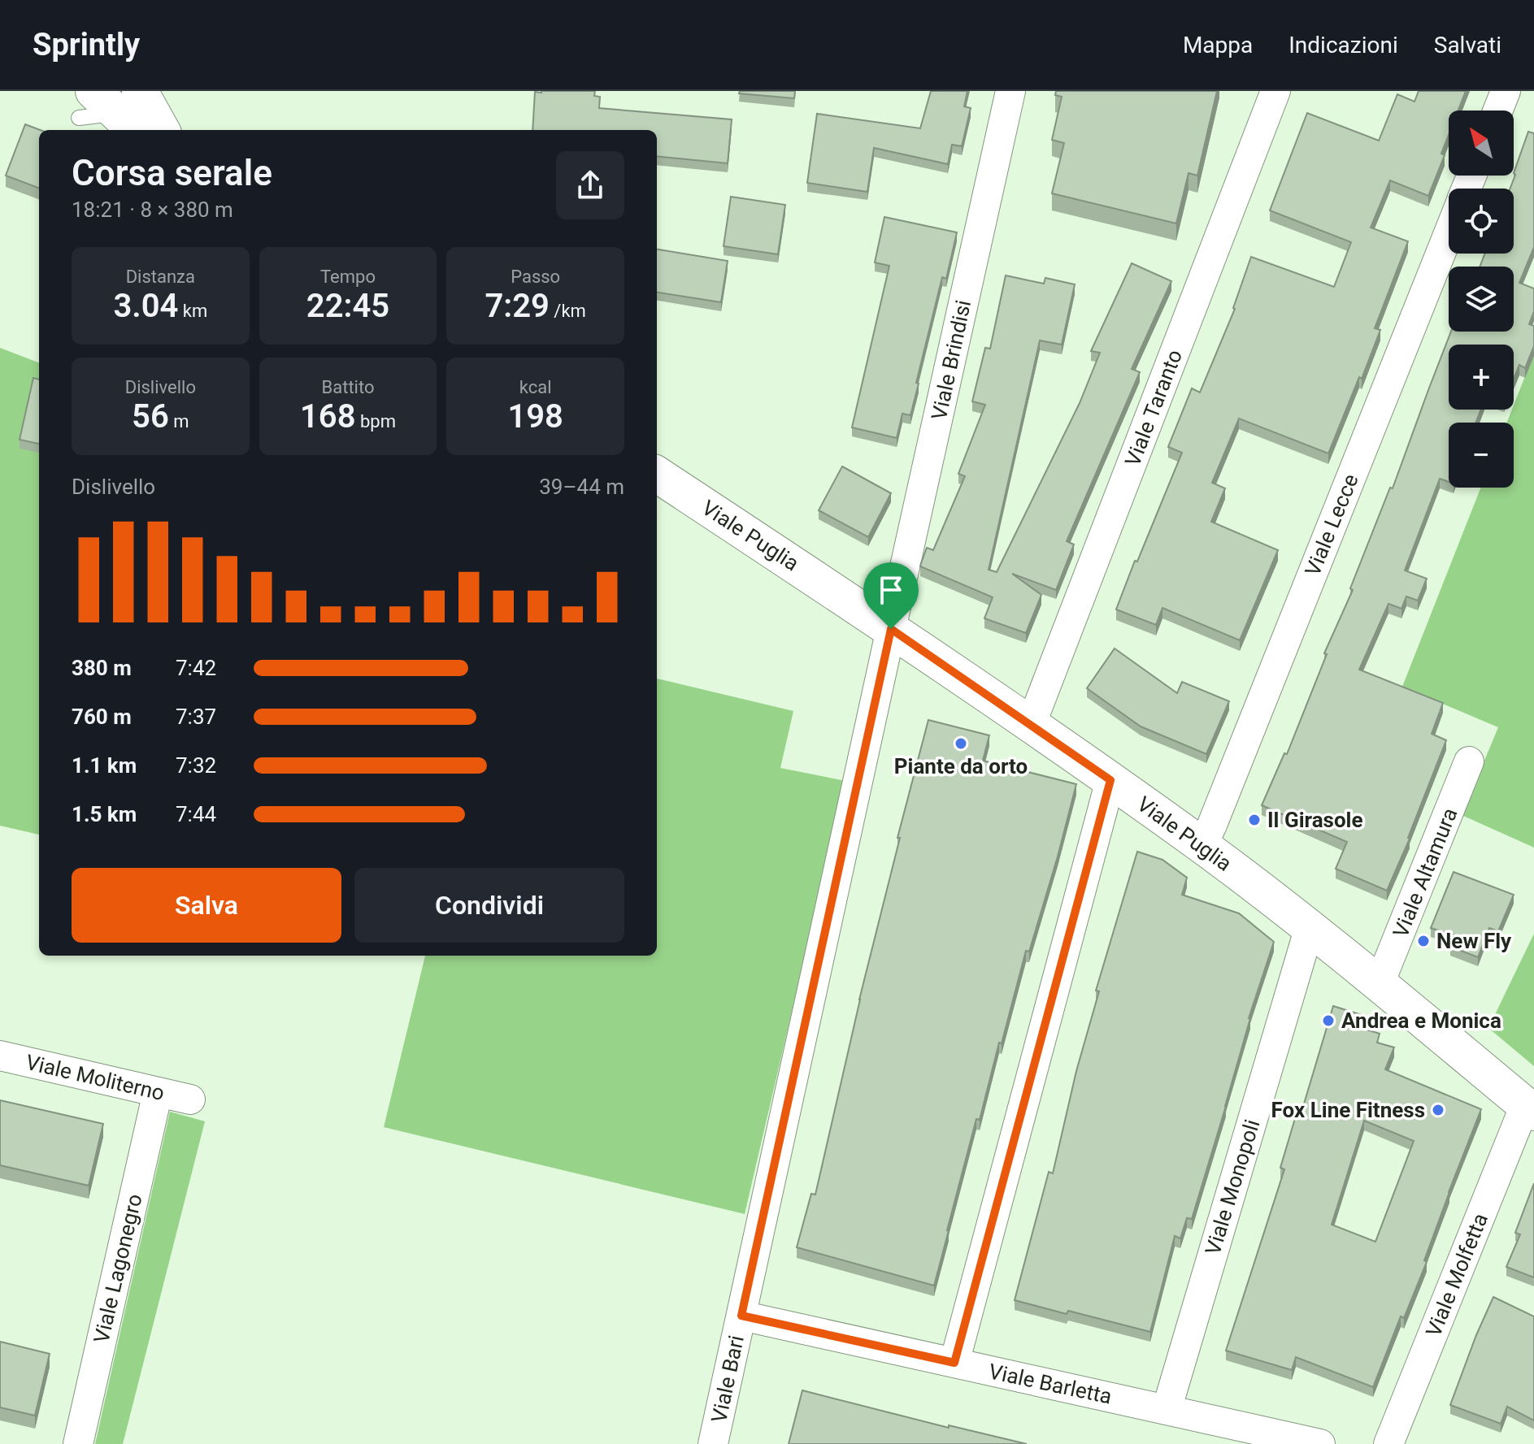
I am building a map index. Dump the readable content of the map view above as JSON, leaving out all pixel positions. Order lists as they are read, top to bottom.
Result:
{
  "streets": {
    "main road": ["Viale Puglia"],
    "street": [
      "Viale Brindisi",
      "Viale Taranto",
      "Viale Lecce",
      "Viale Altamura",
      "Viale Moliterno",
      "Viale Monopoli",
      "Viale Lagonegro",
      "Viale Molfetta",
      "Viale Bari",
      "Viale Barletta"
    ]
  },
  "crossings": [
    ["Viale Brindisi", "Viale Puglia"],
    ["Viale Brindisi", "Viale Bari"],
    ["Viale Taranto", "Viale Puglia"],
    ["Viale Lecce", "Viale Puglia"],
    ["Viale Puglia", "Viale Altamura"],
    ["Viale Puglia", "Viale Monopoli"],
    ["Viale Puglia", "Viale Molfetta"],
    ["Viale Puglia", "Viale Bari"],
    ["Viale Moliterno", "Viale Lagonegro"],
    ["Viale Monopoli", "Viale Barletta"],
    ["Viale Bari", "Viale Barletta"]
  ],
  "places": [
    "Piante da orto",
    "Il Girasole",
    "New Fly",
    "Andrea e Monica",
    "Fox Line Fitness"
  ],
  "north": "top left",
  "page": {
    "header": "Sprintly",
    "nav": ["Mappa", "Indicazioni", "Salvati"],
    "map_buttons": ["+", "−"],
    "heading": ["Corsa serale", "18:21 · 8 × 380 m"],
    "stats": [
      ["Distanza", "3.04 km"],
      ["Tempo", "22:45"],
      ["Passo", "7:29 /km"],
      ["Dislivello", "56 m"],
      ["Battito", "168 bpm"],
      ["kcal", "198"]
    ],
    "chart": ["Dislivello", "39–44 m"],
    "list": [
      {
        "name": "380 m",
        "note": "7:42"
      },
      {
        "name": "760 m",
        "note": "7:37"
      },
      {
        "name": "1.1 km",
        "note": "7:32"
      },
      {
        "name": "1.5 km",
        "note": "7:44"
      }
    ],
    "buttons": ["Salva", "Condividi"]
  }
}
